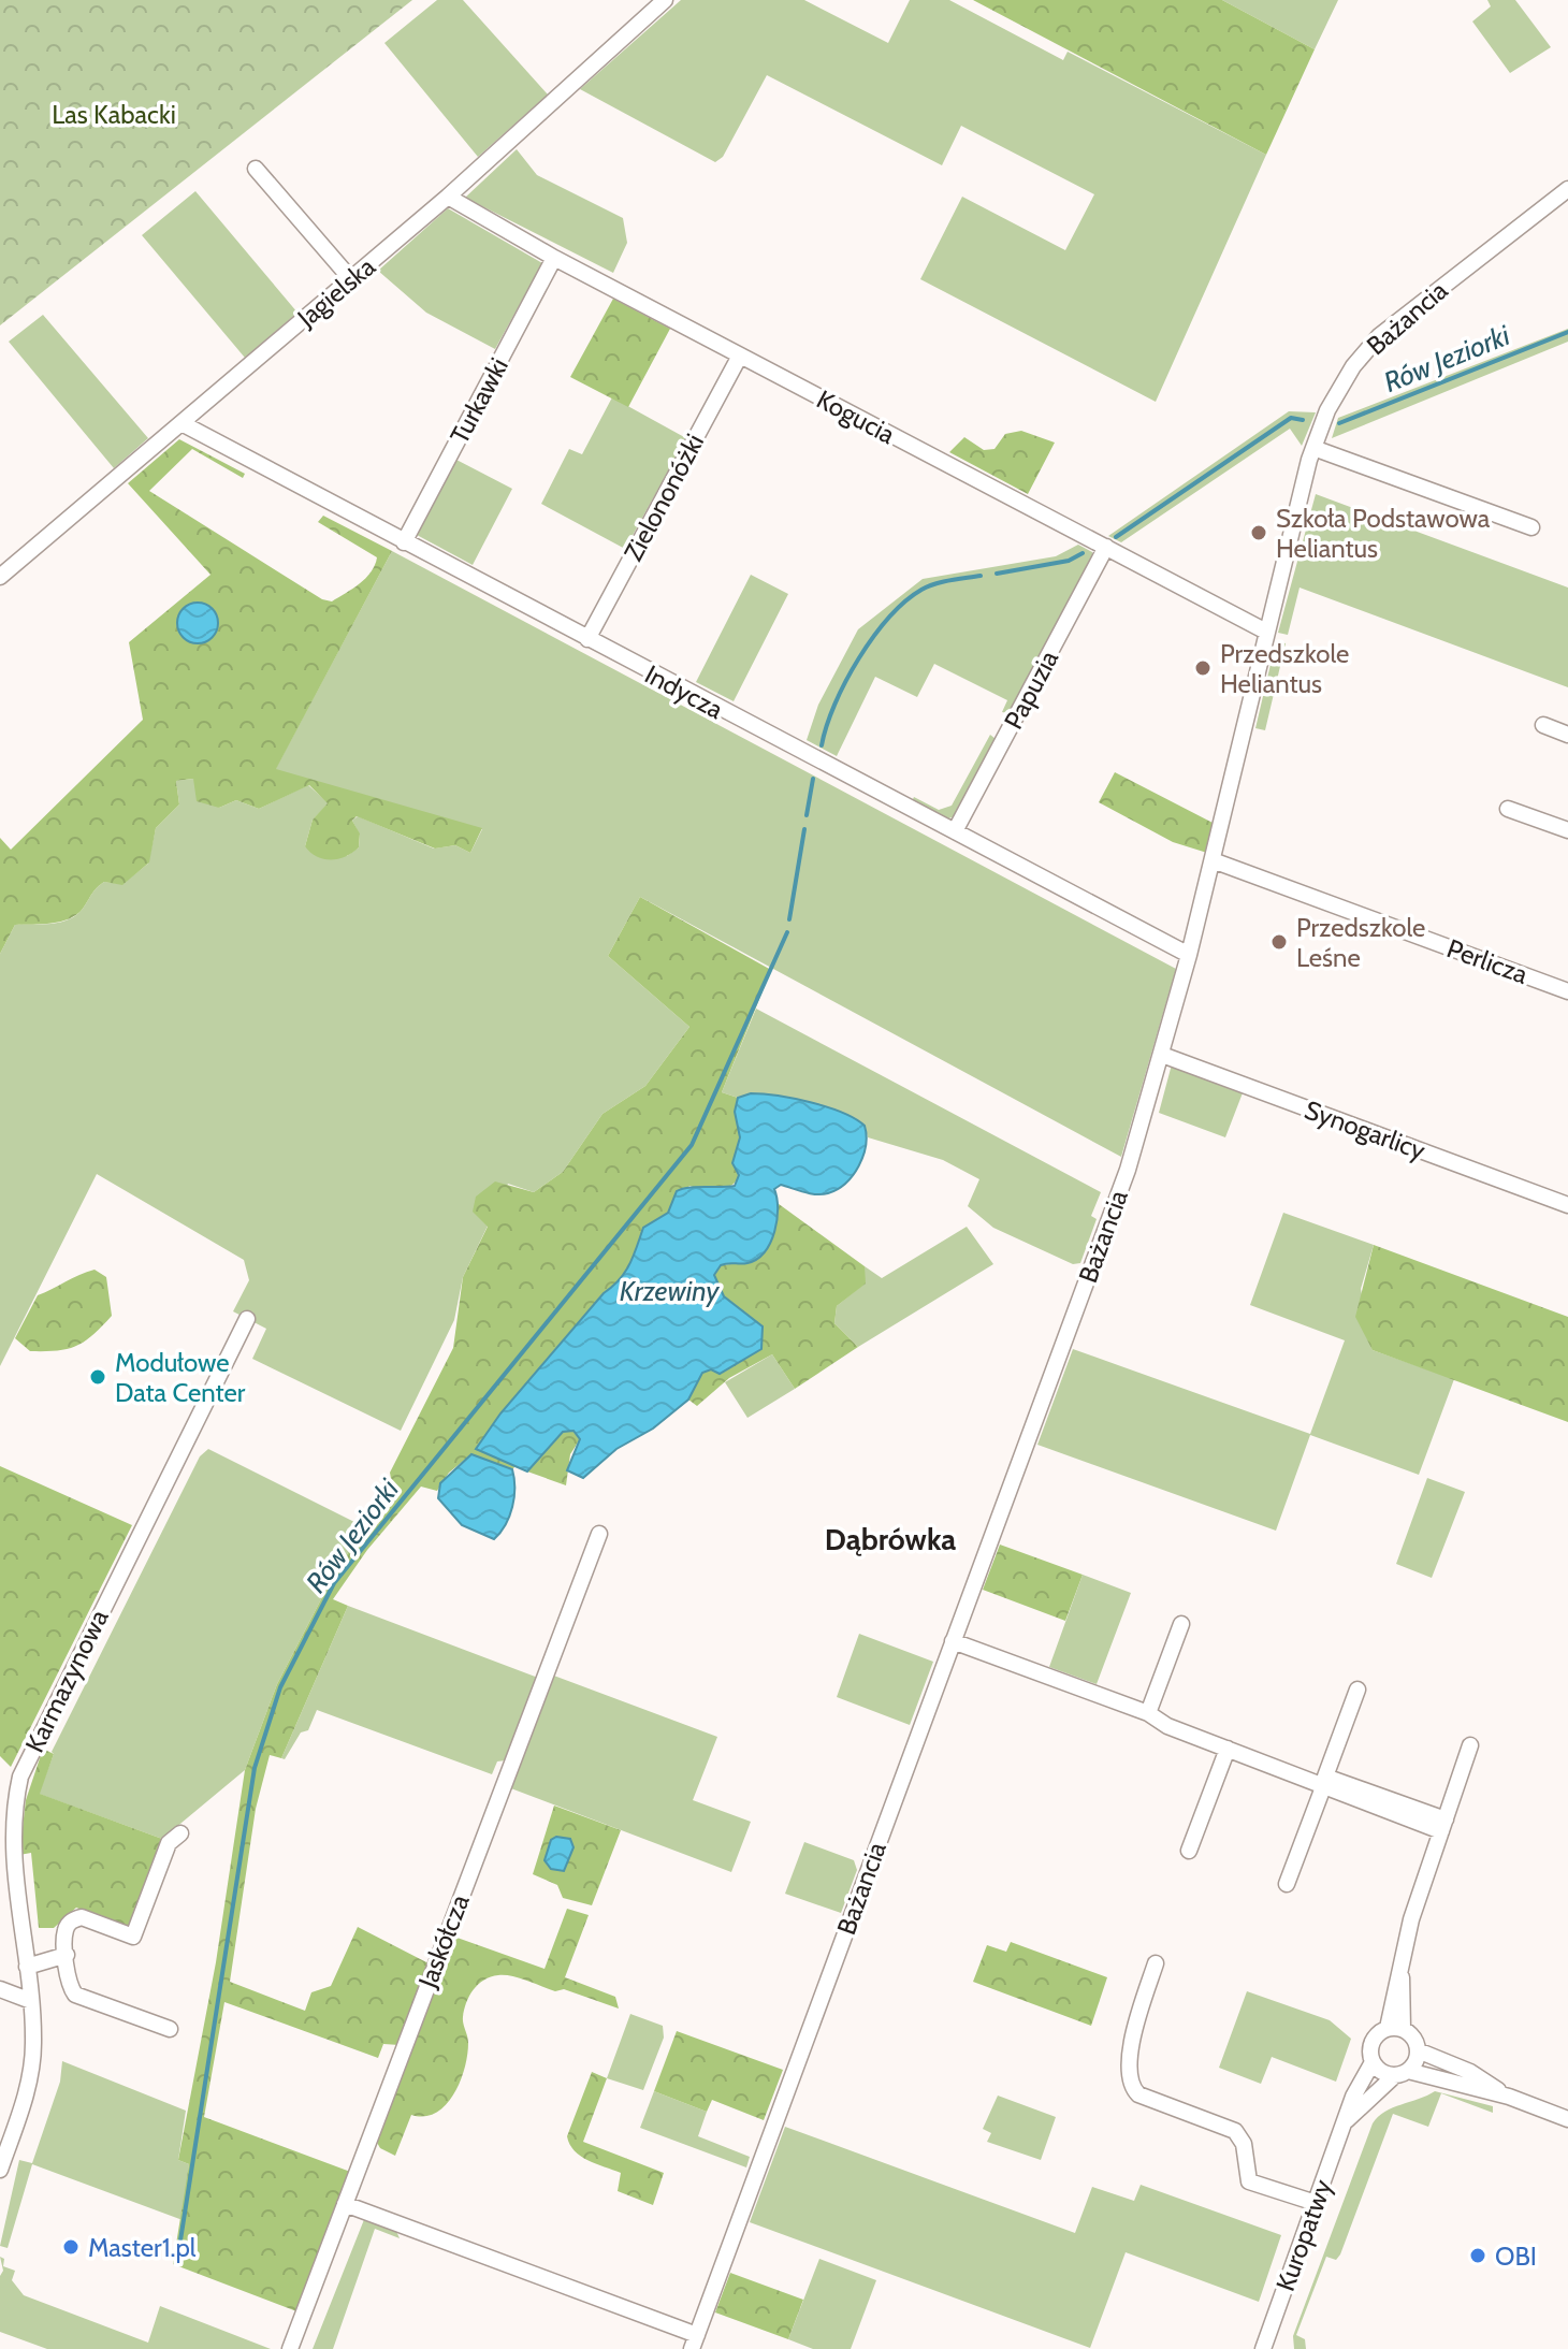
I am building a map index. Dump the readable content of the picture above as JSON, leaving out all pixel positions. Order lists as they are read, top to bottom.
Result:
{
  "streets": {
    "street": [
      "Jagielska",
      "Bażancia",
      "Turkawki",
      "Kogucia",
      "Zielononóżki",
      "Papuzia",
      "Indycza",
      "Perlicza",
      "Synogarlicy",
      "Karmazynowa",
      "Jaskółcza",
      "Kuropatwy"
    ]
  },
  "crossings": [
    ["Jagielska", "Kogucia"],
    ["Jagielska", "Indycza"],
    ["Bażancia", "Kogucia"],
    ["Bażancia", "Indycza"],
    ["Bażancia", "Perlicza"],
    ["Bażancia", "Synogarlicy"],
    ["Turkawki", "Kogucia"],
    ["Turkawki", "Indycza"],
    ["Kogucia", "Zielononóżki"],
    ["Kogucia", "Papuzia"],
    ["Zielononóżki", "Indycza"],
    ["Papuzia", "Indycza"]
  ],
  "districts": ["Dąbrówka"],
  "water": ["Rów Jeziorki", "Krzewiny"],
  "parks": ["Las Kabacki"],
  "places": [
    "Szkoła Podstawowa Heliantus",
    "Przedszkole Heliantus",
    "Przedszkole Leśne",
    "Modułowe Data Center",
    "Master1.pl",
    "OBI"
  ]
}
